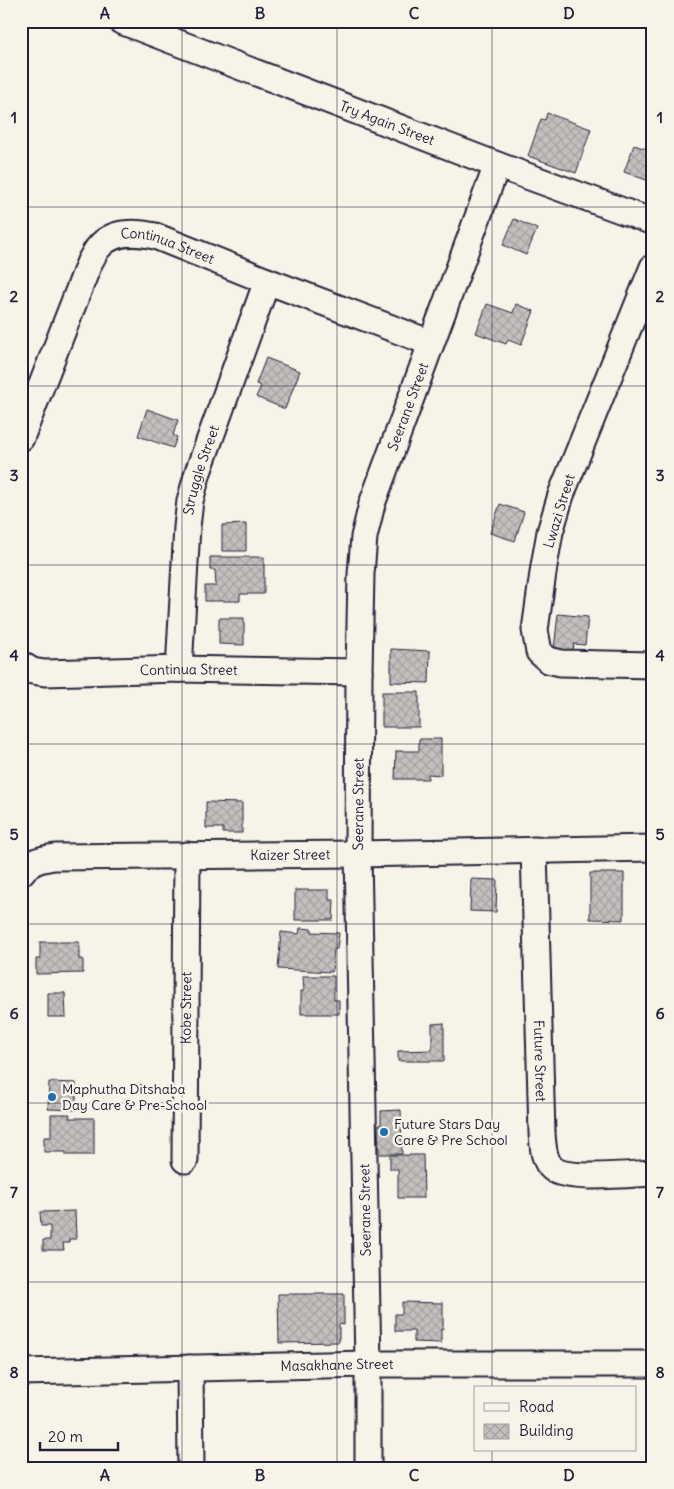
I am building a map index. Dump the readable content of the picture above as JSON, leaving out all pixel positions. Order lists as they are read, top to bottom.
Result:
{
  "streets": {
    "street": [
      "Try Again Street",
      "Continua Street",
      "Seerane Street",
      "Struggle Street",
      "Lwazi Street",
      "Kaizer Street",
      "Kobe Street",
      "Future Street",
      "Masakhane Street"
    ]
  },
  "crossings": [
    ["Try Again Street", "Seerane Street"],
    ["Continua Street", "Seerane Street"],
    ["Continua Street", "Struggle Street"],
    ["Seerane Street", "Kaizer Street"],
    ["Seerane Street", "Masakhane Street"],
    ["Kaizer Street", "Kobe Street"],
    ["Kaizer Street", "Future Street"]
  ],
  "places": ["Maphutha Ditshaba Day Care & Pre-School", "Future Stars Day Care & Pre School"],
  "legend": ["Road", "Building"],
  "scale_bar": "20 m",
  "grid": {
    "columns": [
      "A",
      "B",
      "C",
      "D"
    ],
    "rows": [
      "1",
      "2",
      "3",
      "4",
      "5",
      "6",
      "7",
      "8"
    ]
  }
}
